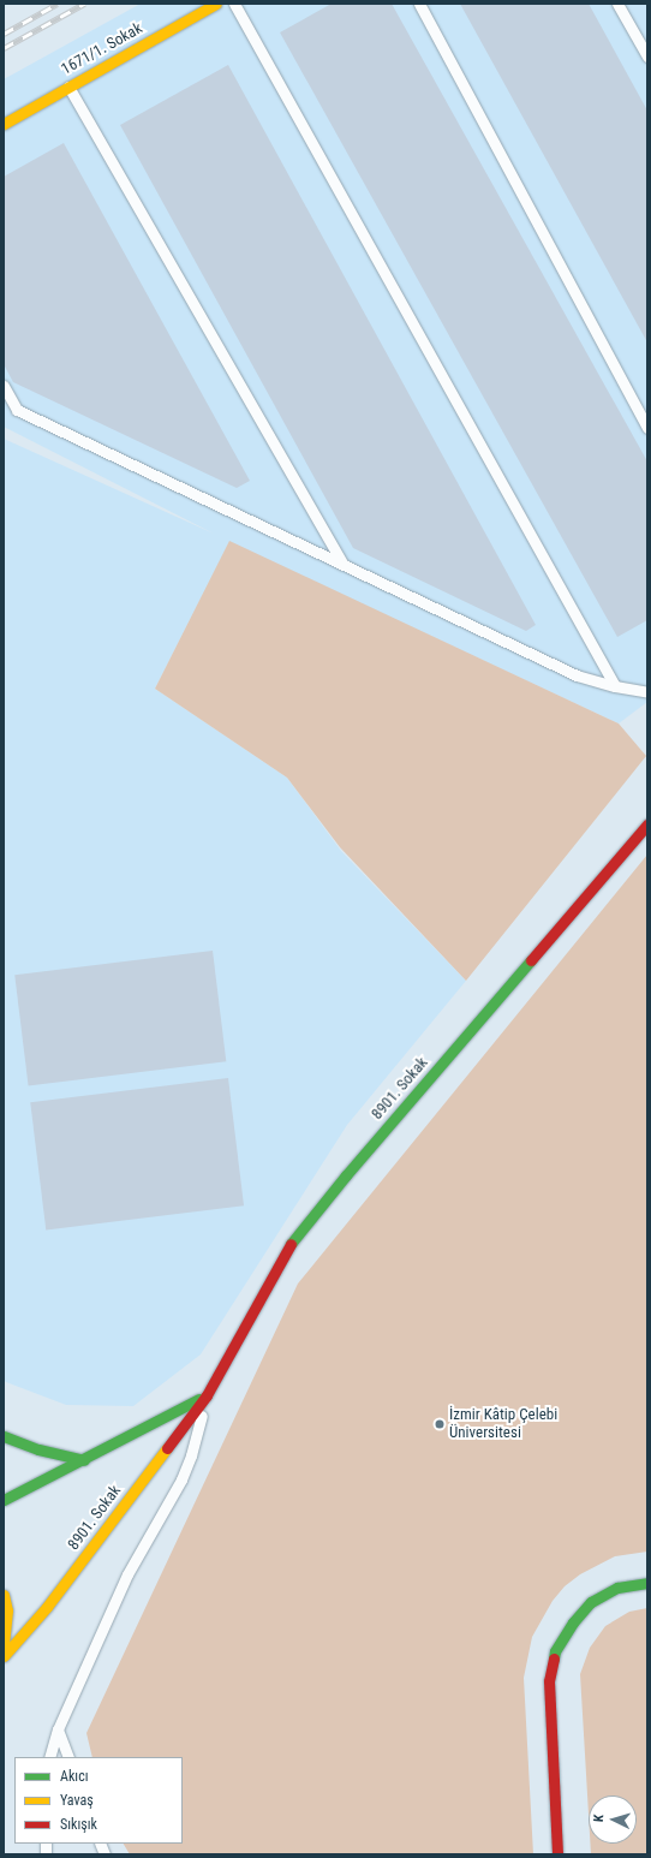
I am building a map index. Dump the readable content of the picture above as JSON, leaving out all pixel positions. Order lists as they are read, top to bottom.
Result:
{
  "streets": {
    "street": ["1671/1. Sokak", "8901. Sokak"]
  },
  "places": ["İzmir Kâtip Çelebi Üniversitesi"],
  "legend": ["Akıcı", "Yavaş", "Sıkışık"],
  "north": "left"
}
